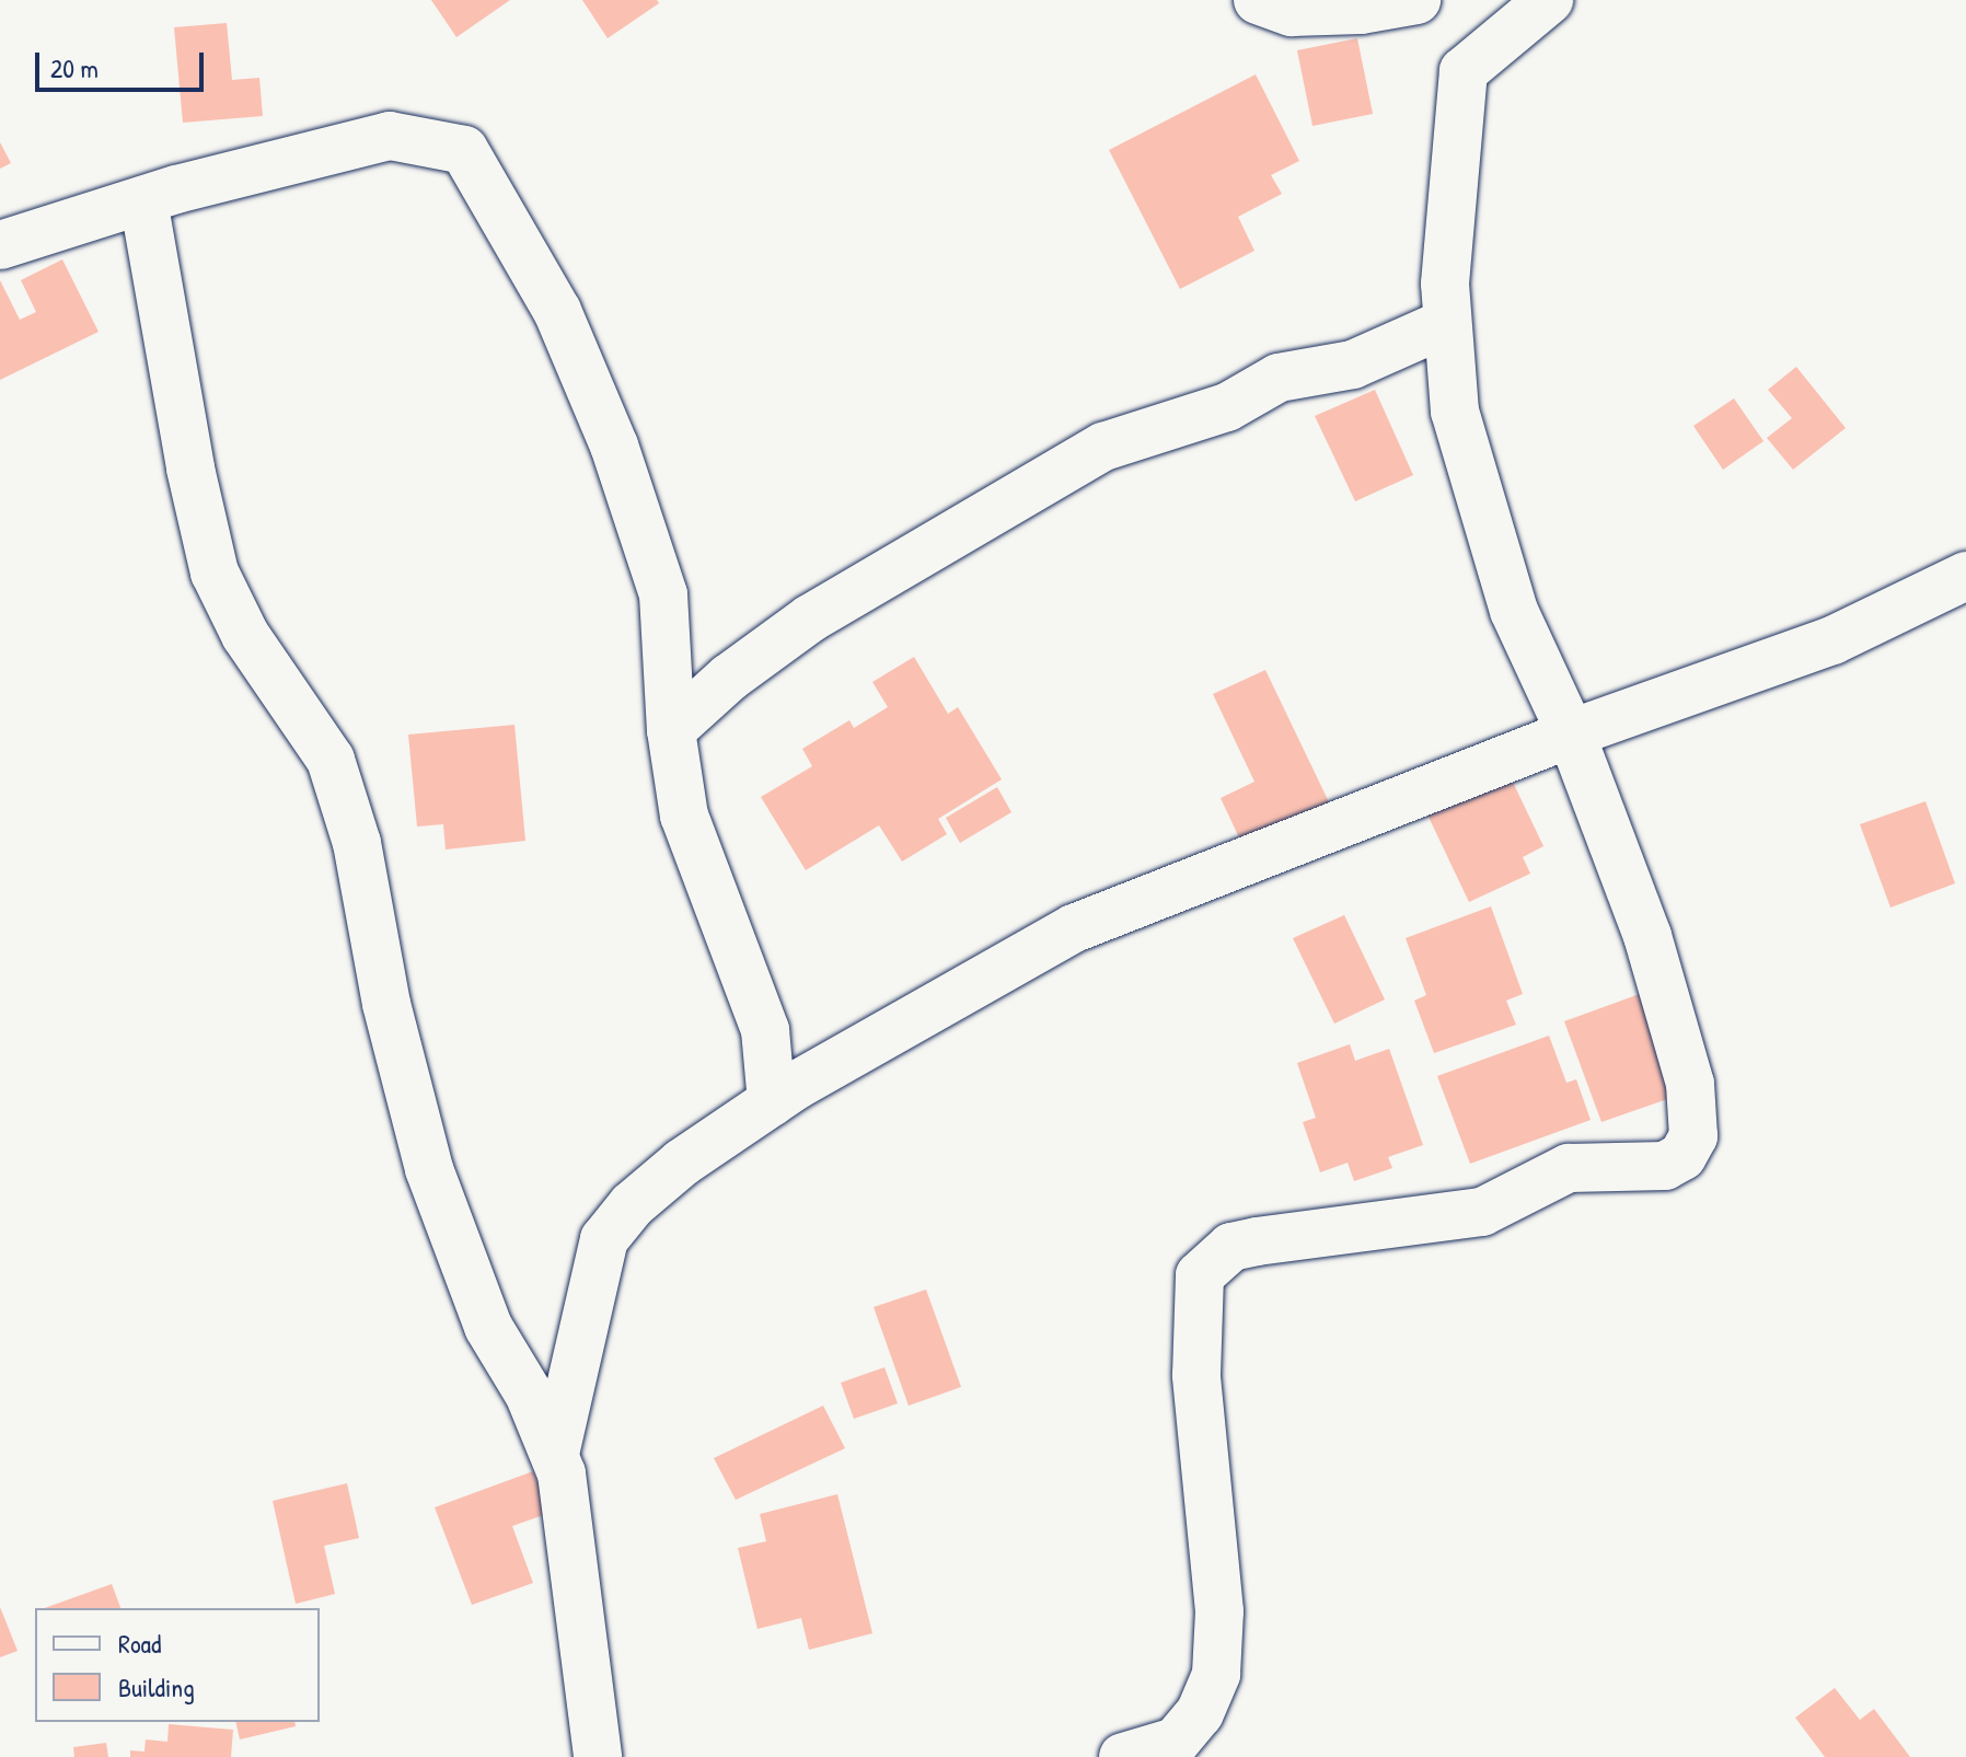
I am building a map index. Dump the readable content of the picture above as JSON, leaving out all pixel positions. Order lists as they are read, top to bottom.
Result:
{
  "legend": ["Road", "Building"],
  "scale_bar": "20 m"
}
